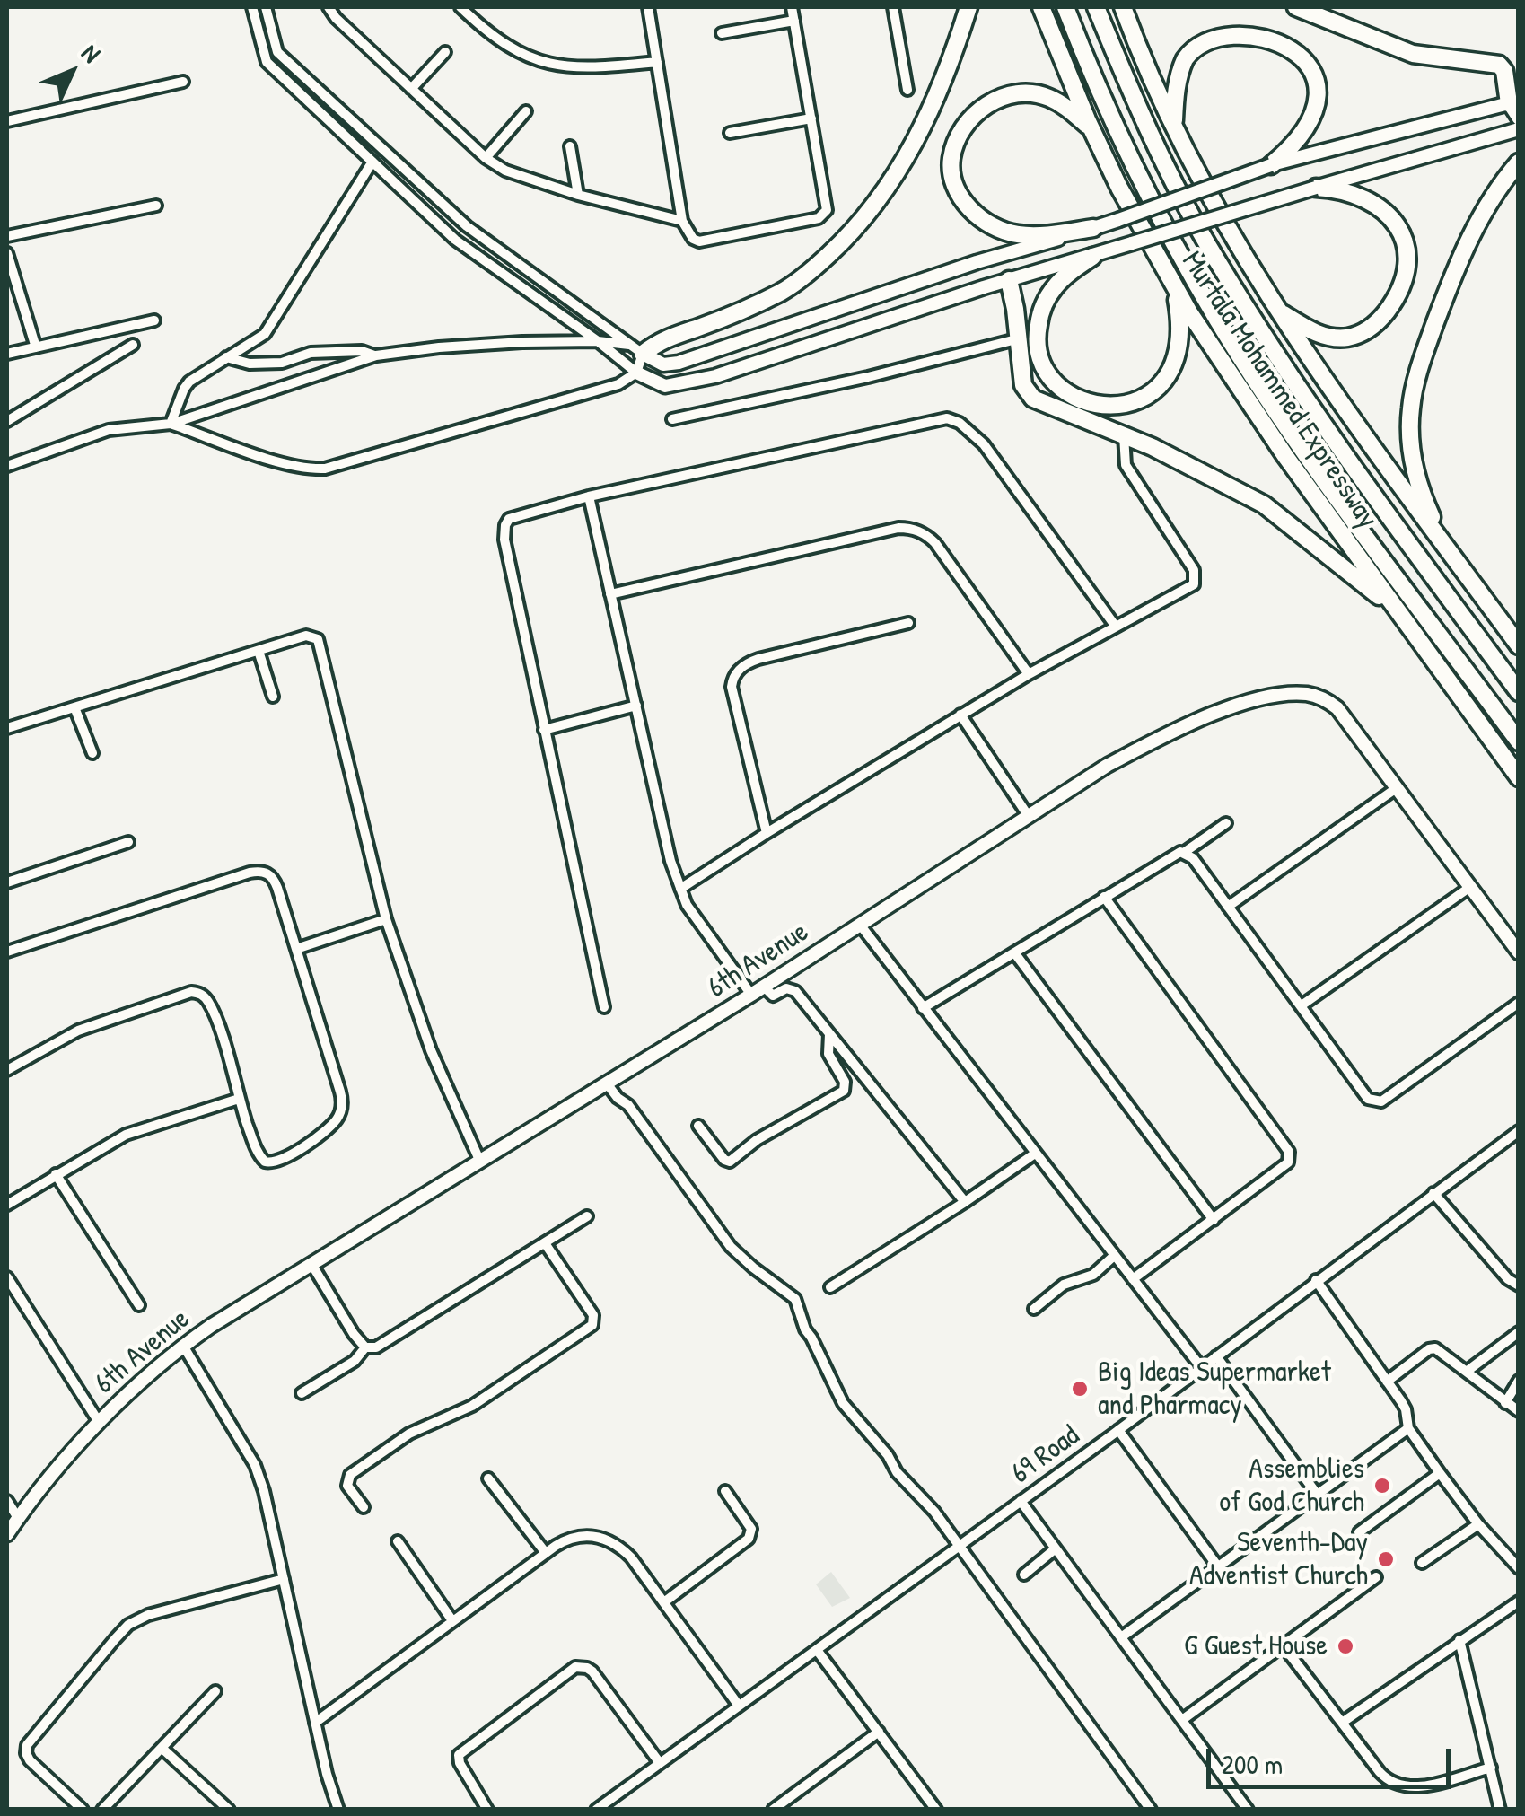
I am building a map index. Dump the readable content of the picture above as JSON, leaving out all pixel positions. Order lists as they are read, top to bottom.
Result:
{
  "streets": {
    "highway": ["Murtala Mohammed Expressway"],
    "street": ["6th Avenue", "69 Road"]
  },
  "places": [
    "Big Ideas Supermarket and Pharmacy",
    "Assemblies of God Church",
    "Seventh-Day Adventist Church",
    "G Guest House"
  ],
  "scale_bar": "200 m",
  "north": "top right"
}
